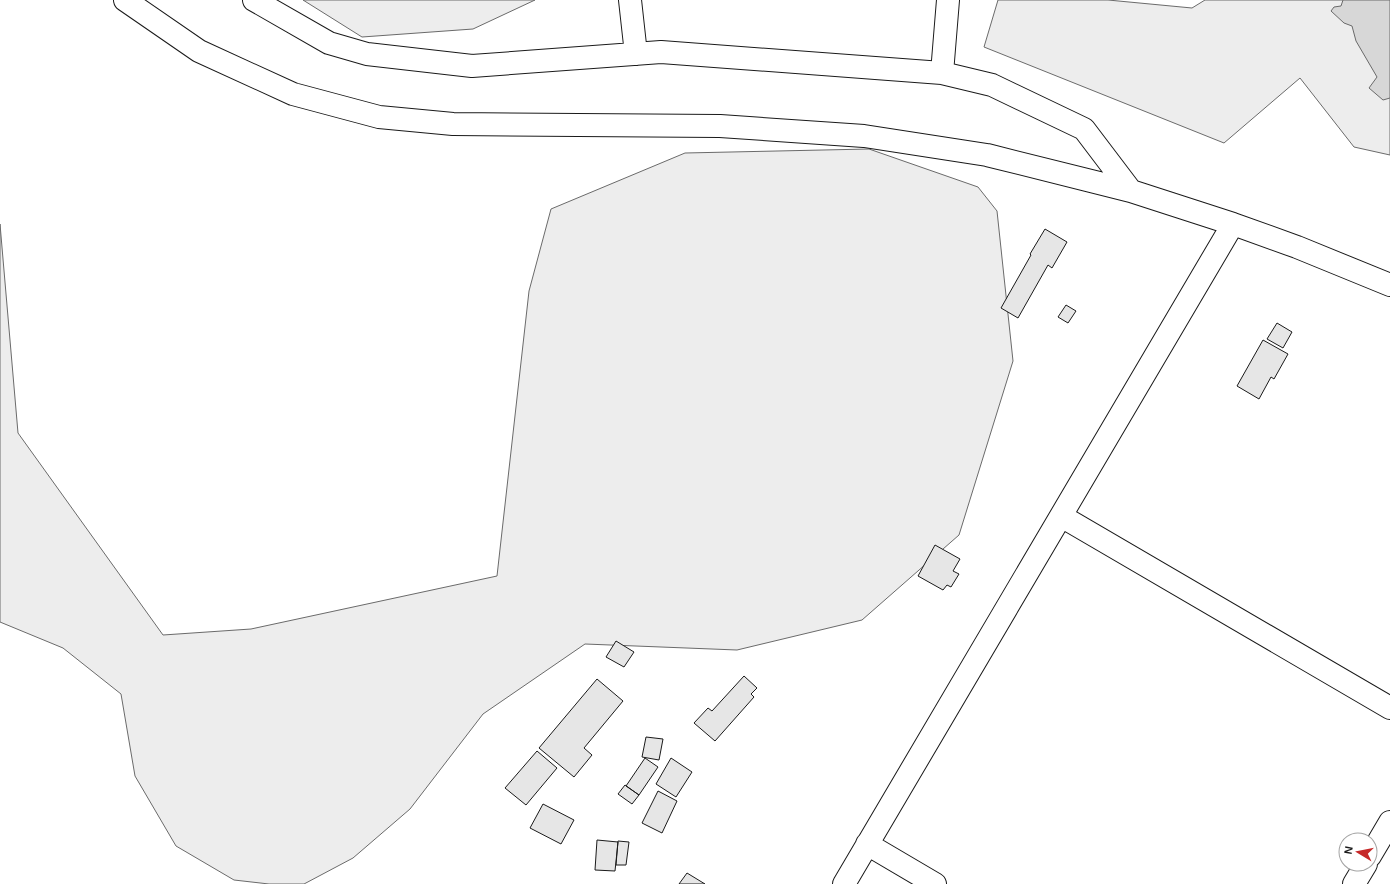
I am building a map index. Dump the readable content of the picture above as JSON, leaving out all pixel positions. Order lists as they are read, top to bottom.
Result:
{
  "north": "left"
}
